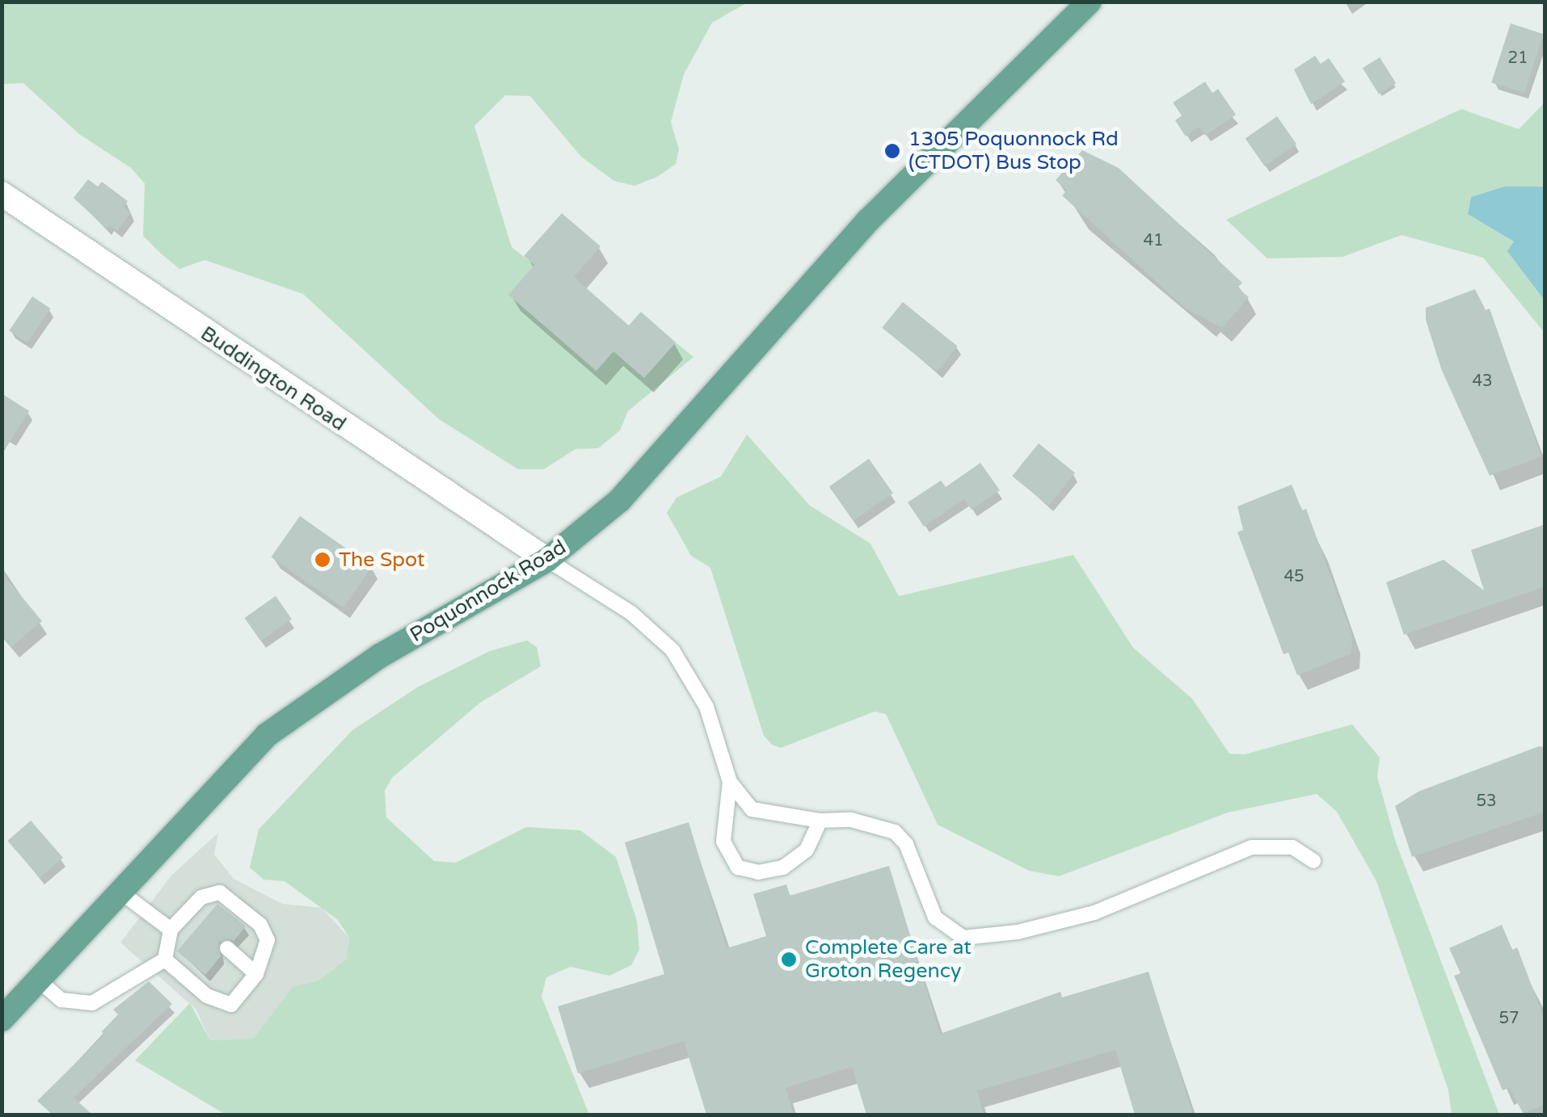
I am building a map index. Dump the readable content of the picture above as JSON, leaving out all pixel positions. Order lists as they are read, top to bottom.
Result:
{
  "streets": {
    "main road": ["Poquonnock Road"],
    "street": ["Buddington Road"]
  },
  "crossings": [
    ["Buddington Road", "Poquonnock Road"]
  ],
  "places": ["1305 Poquonnock Rd (CTDOT) Bus Stop", "The Spot", "Complete Care at Groton Regency"],
  "house_numbers": [
    "21",
    "41",
    "43",
    "45",
    "53",
    "57"
  ]
}
